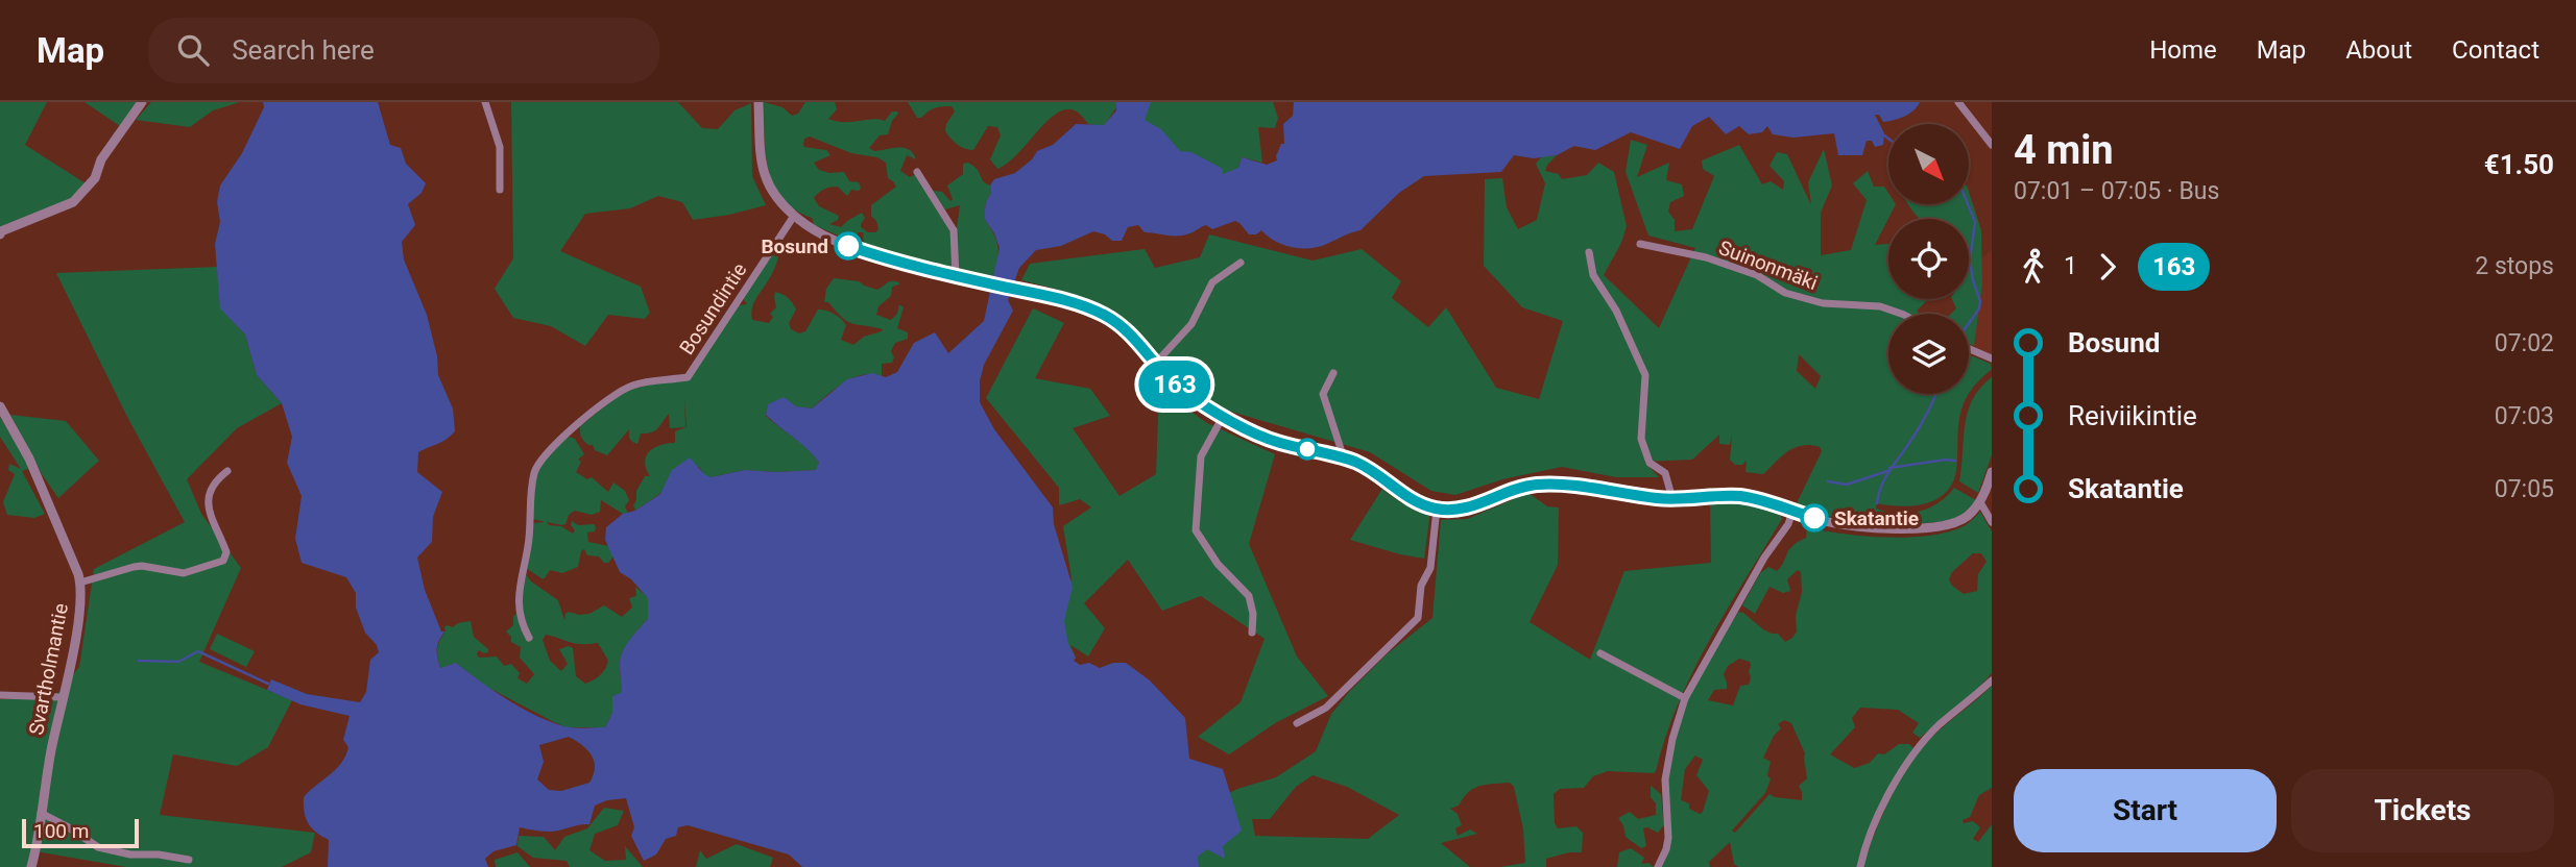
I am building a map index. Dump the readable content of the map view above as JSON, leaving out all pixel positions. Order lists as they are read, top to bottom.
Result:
{
  "streets": {
    "street": ["Suinonmäki", "Bosundintie", "Svartholmantie"]
  },
  "places": ["Bosund", "Skatantie"],
  "lines": ["bus line 163"],
  "scale_bar": "100 m",
  "north": "bottom right",
  "page": {
    "header": "Map",
    "search": "Search here",
    "nav": [
      "Home",
      "Map",
      "About",
      "Contact"
    ],
    "on_map": "163",
    "heading": ["4 min", "07:01 – 07:05 · Bus", "€1.50"],
    "legs": ["1", "163", "2 stops"],
    "list": [
      {
        "name": "Bosund",
        "value": "07:02"
      },
      {
        "name": "Reiviikintie",
        "value": "07:03"
      },
      {
        "name": "Skatantie",
        "value": "07:05"
      }
    ],
    "buttons": ["Start", "Tickets"],
    "scale": "100 m"
  }
}
